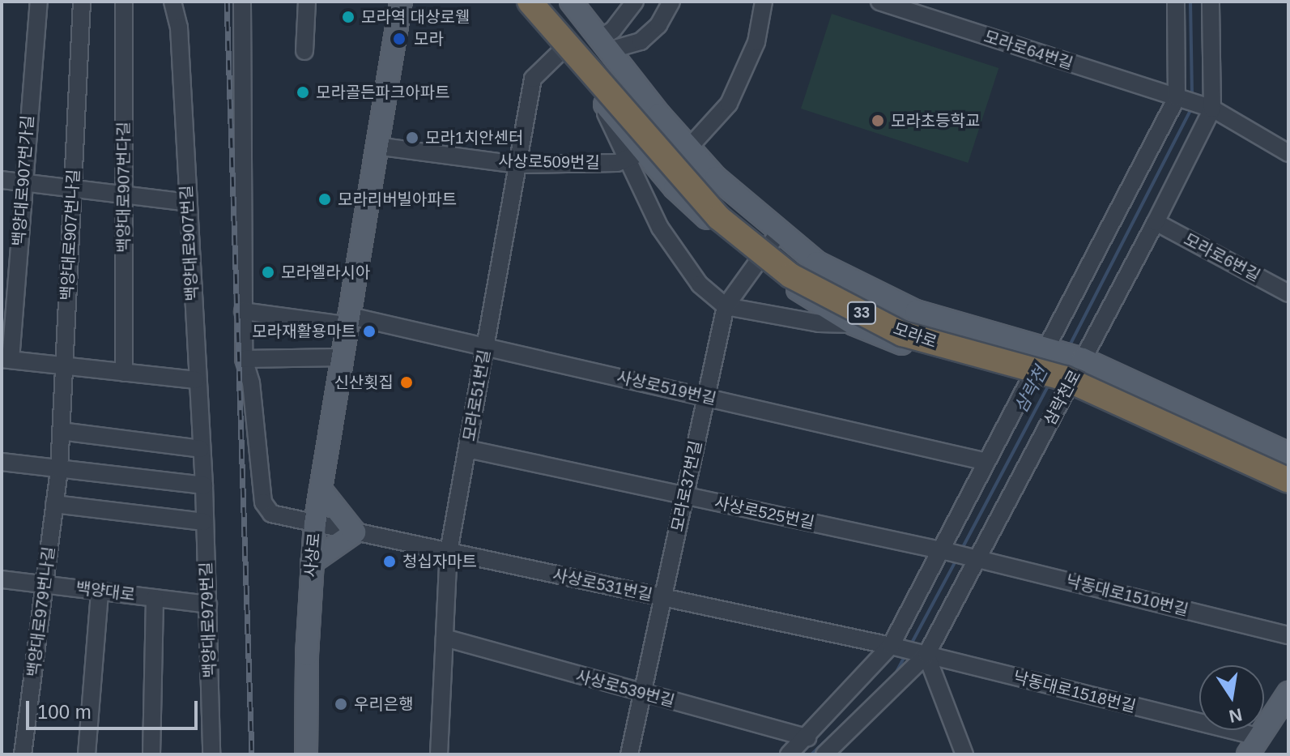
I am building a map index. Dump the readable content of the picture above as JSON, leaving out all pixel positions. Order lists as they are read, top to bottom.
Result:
{
  "streets": {
    "highway": ["33", "모라로"],
    "main road": ["사상로"],
    "street": [
      "모라로64번길",
      "사상로509번길",
      "백양대로907번가길",
      "백양대로907번다길",
      "백양대로907번나길",
      "백양대로907번길",
      "모라로6번길",
      "사상로519번길",
      "모라로51번길",
      "삼락천로",
      "모라로37번길",
      "사상로525번길",
      "사상로531번길",
      "백양대로",
      "낙동대로1510번길",
      "백양대로979번나길",
      "백양대로979번길",
      "사상로539번길",
      "낙동대로1518번길"
    ]
  },
  "crossings": [
    ["모라로64번길", "삼락천로"],
    ["사상로509번길", "모라로"],
    ["사상로509번길", "모라로51번길"],
    ["사상로509번길", "사상로"],
    ["백양대로907번나길", "백양대로979번나길"],
    ["백양대로907번길", "백양대로979번길"],
    ["모라로6번길", "삼락천로"],
    ["모라로", "모라로51번길"],
    ["모라로", "삼락천로"],
    ["모라로", "모라로37번길"],
    ["사상로519번길", "모라로51번길"],
    ["사상로519번길", "삼락천로"],
    ["사상로519번길", "모라로37번길"],
    ["사상로519번길", "사상로"],
    ["모라로51번길", "사상로525번길"],
    ["모라로51번길", "사상로531번길"],
    ["모라로51번길", "사상로539번길"],
    ["삼락천로", "사상로525번길"],
    ["삼락천로", "사상로531번길"],
    ["삼락천로", "낙동대로1510번길"],
    ["삼락천로", "사상로539번길"],
    ["삼락천로", "낙동대로1518번길"],
    ["모라로37번길", "사상로525번길"],
    ["모라로37번길", "사상로531번길"],
    ["모라로37번길", "사상로539번길"],
    ["사상로525번길", "낙동대로1510번길"],
    ["사상로", "사상로531번길"],
    ["사상로531번길", "낙동대로1518번길"],
    ["백양대로", "백양대로979번나길"],
    ["백양대로", "백양대로979번길"]
  ],
  "water": ["삼락천"],
  "places": [
    "모라역 대상로웰",
    "모라",
    "모라골든파크아파트",
    "모라초등학교",
    "모라1치안센터",
    "모라리버빌아파트",
    "모라엘라시아",
    "모라재활용마트",
    "신산횟집",
    "청십자마트",
    "우리은행"
  ],
  "scale_bar": "100 m",
  "north": "bottom"
}
